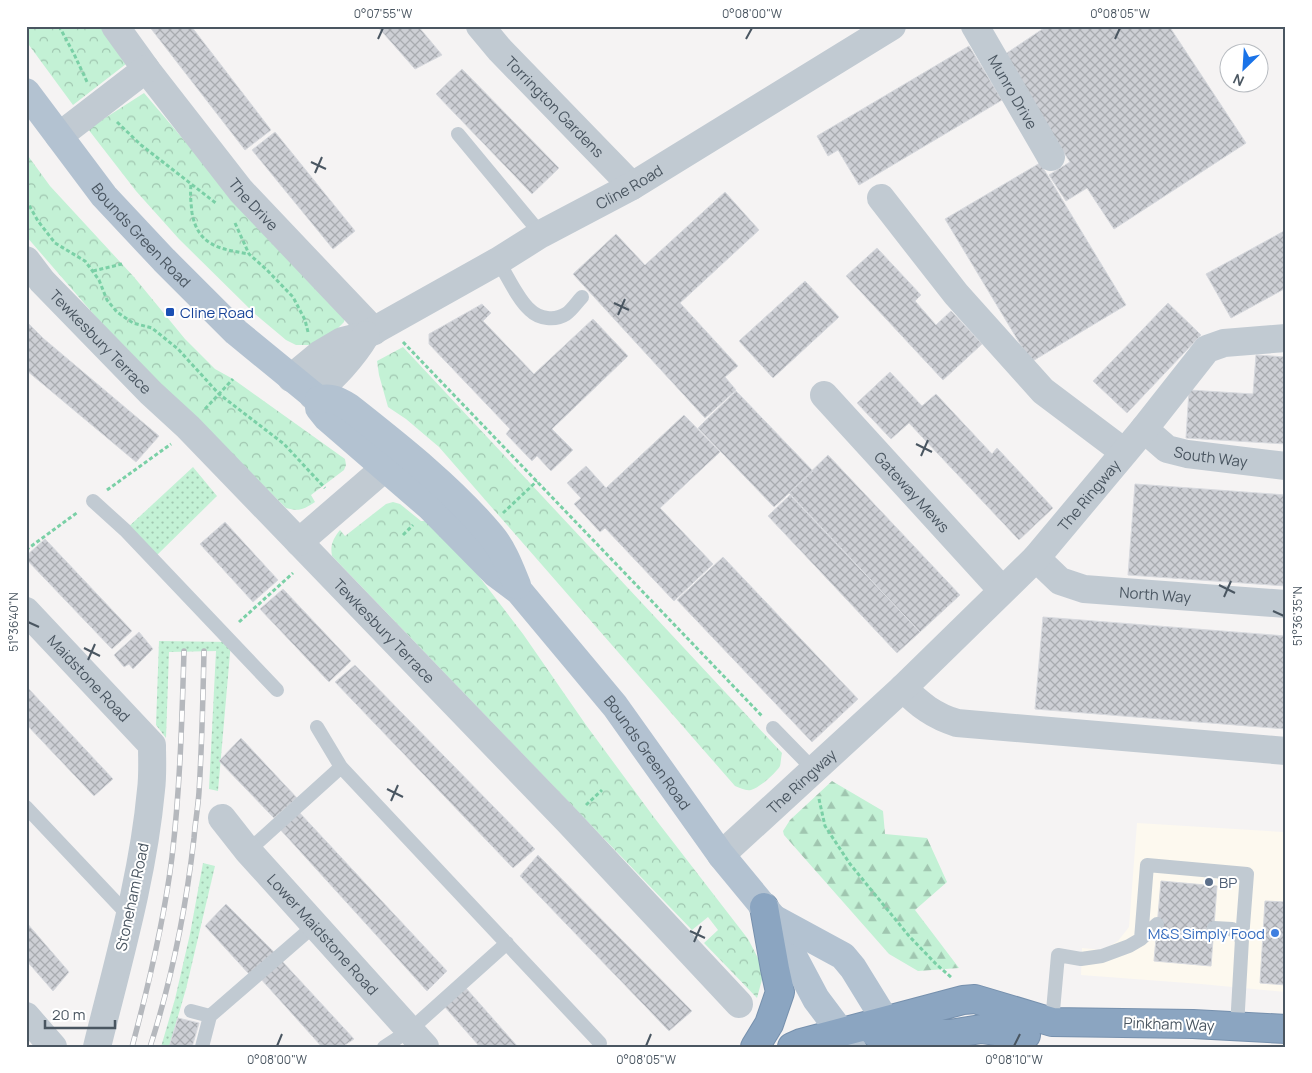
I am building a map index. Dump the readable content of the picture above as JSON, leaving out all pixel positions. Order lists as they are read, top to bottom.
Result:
{
  "streets": {
    "highway": ["Pinkham Way"],
    "main road": ["Bounds Green Road"],
    "street": [
      "Munro Drive",
      "Torrington Gardens",
      "Cline Road",
      "The Drive",
      "Tewkesbury Terrace",
      "South Way",
      "Gateway Mews",
      "The Ringway",
      "North Way",
      "Maidstone Road",
      "Stoneham Road",
      "Lower Maidstone Road"
    ]
  },
  "crossings": [
    ["Torrington Gardens", "Cline Road"],
    ["Cline Road", "The Drive"],
    ["Cline Road", "Bounds Green Road"],
    ["Bounds Green Road", "The Ringway"],
    ["South Way", "The Ringway"],
    ["Gateway Mews", "The Ringway"],
    ["The Ringway", "North Way"],
    ["Maidstone Road", "Stoneham Road"]
  ],
  "places": {
    "transit": ["Cline Road"],
    "other": ["BP", "M&S Simply Food"]
  },
  "scale_bar": "20 m",
  "north": "bottom left",
  "coordinates": [
    "0°07'55\"W",
    "0°08'00\"W",
    "0°08'05\"W",
    "51°36'35\"N",
    "51°36'40\"N",
    "0°08'10\"W"
  ]
}
